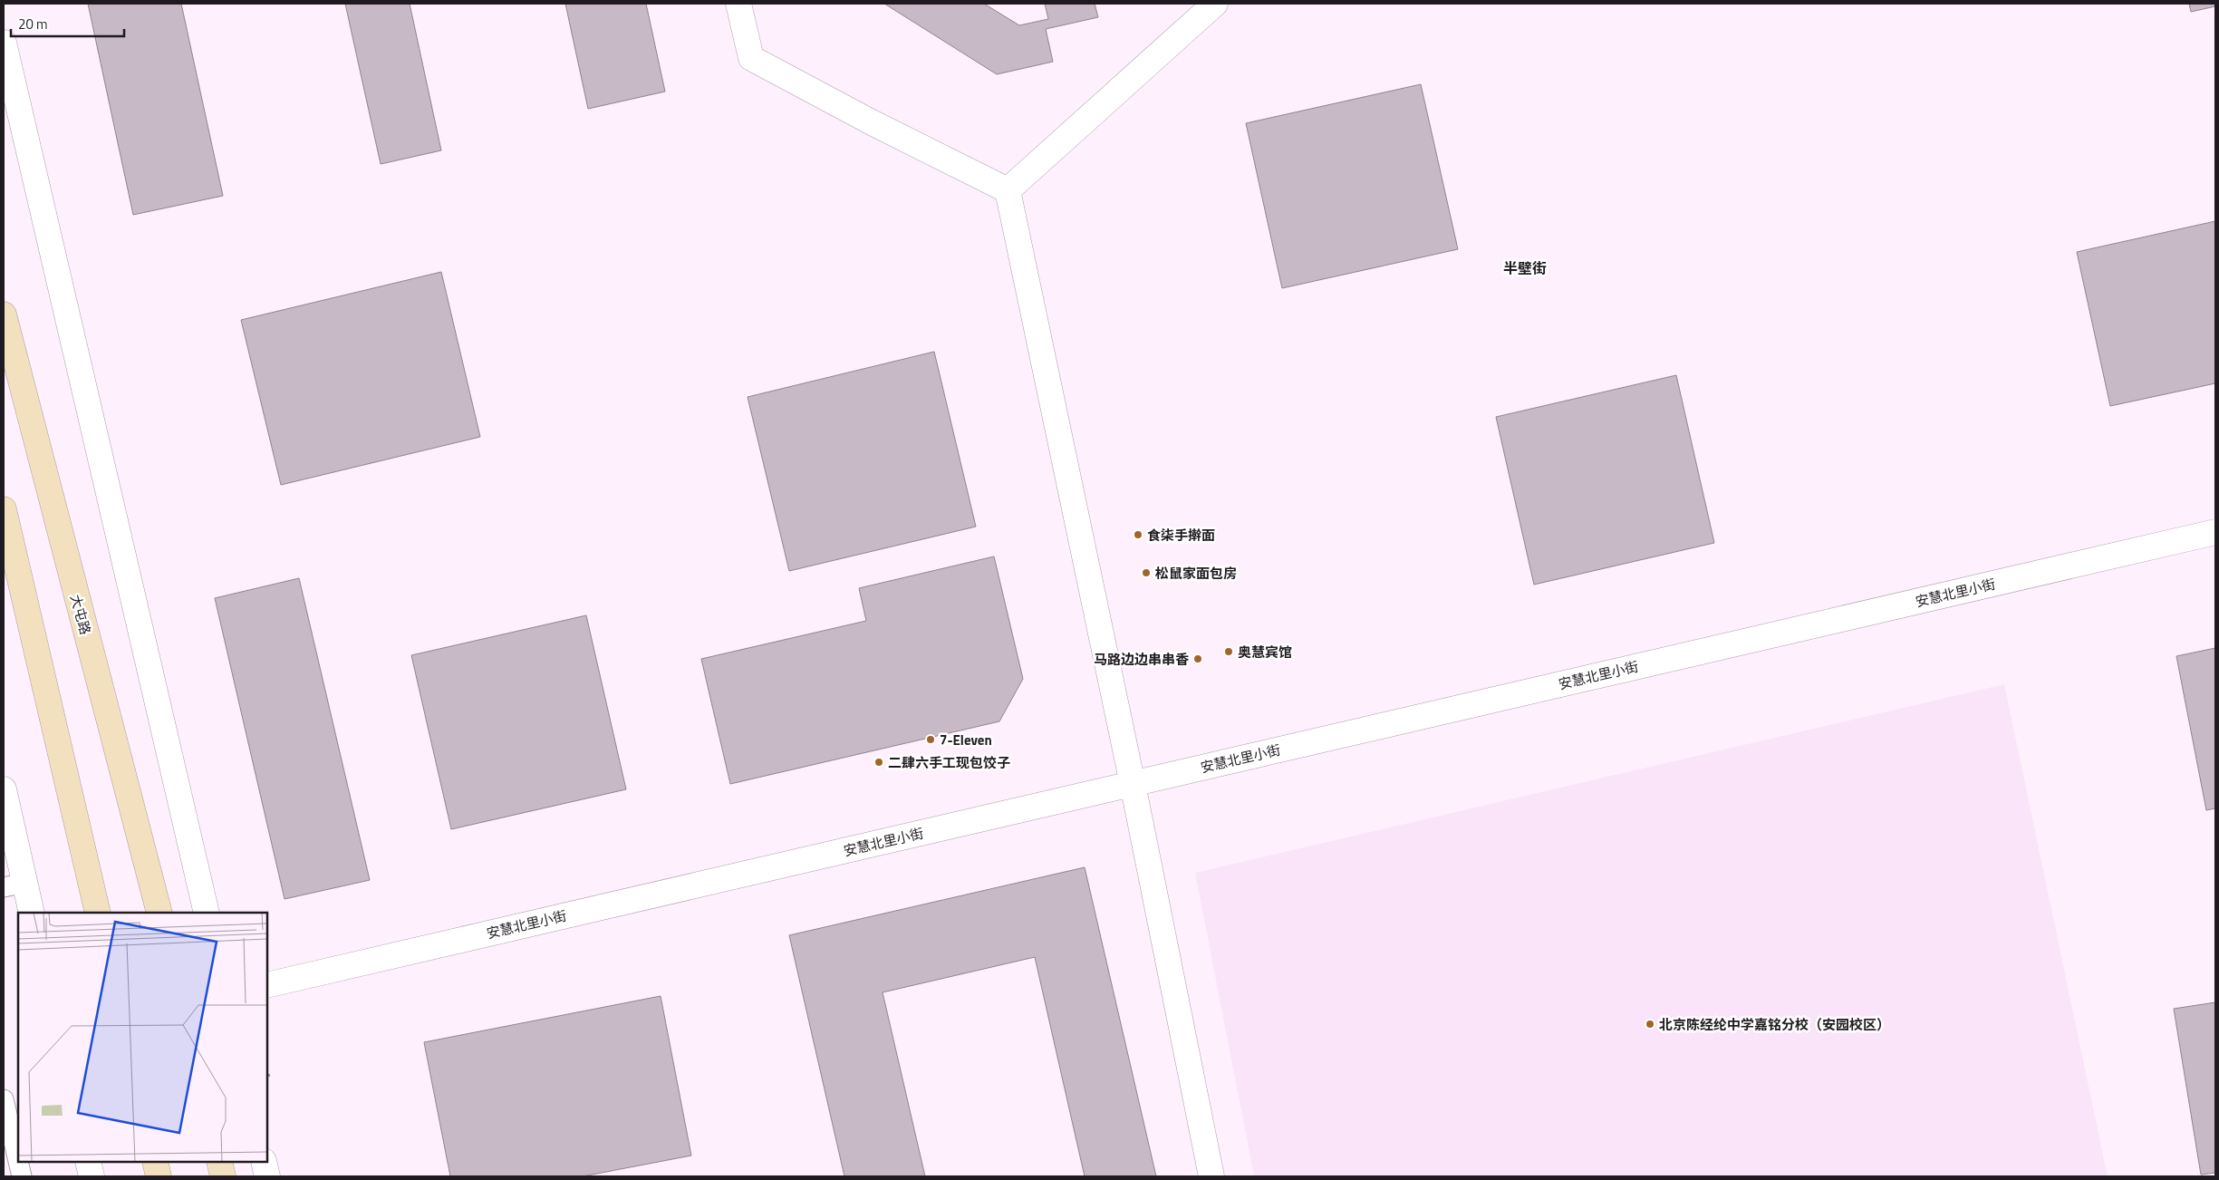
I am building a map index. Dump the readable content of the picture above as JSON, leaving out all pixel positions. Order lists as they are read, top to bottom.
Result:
{
  "streets": {
    "main road": ["大屯路"],
    "street": ["安慧北里小街"]
  },
  "districts": ["半壁街"],
  "places": [
    "食柒手擀面",
    "松鼠家面包房",
    "奥慧宾馆",
    "马路边边串串香",
    "7-Eleven",
    "二肆六手工现包饺子",
    "北京陈经纶中学嘉铭分校（安园校区）"
  ],
  "scale_bar": "20 m"
}
